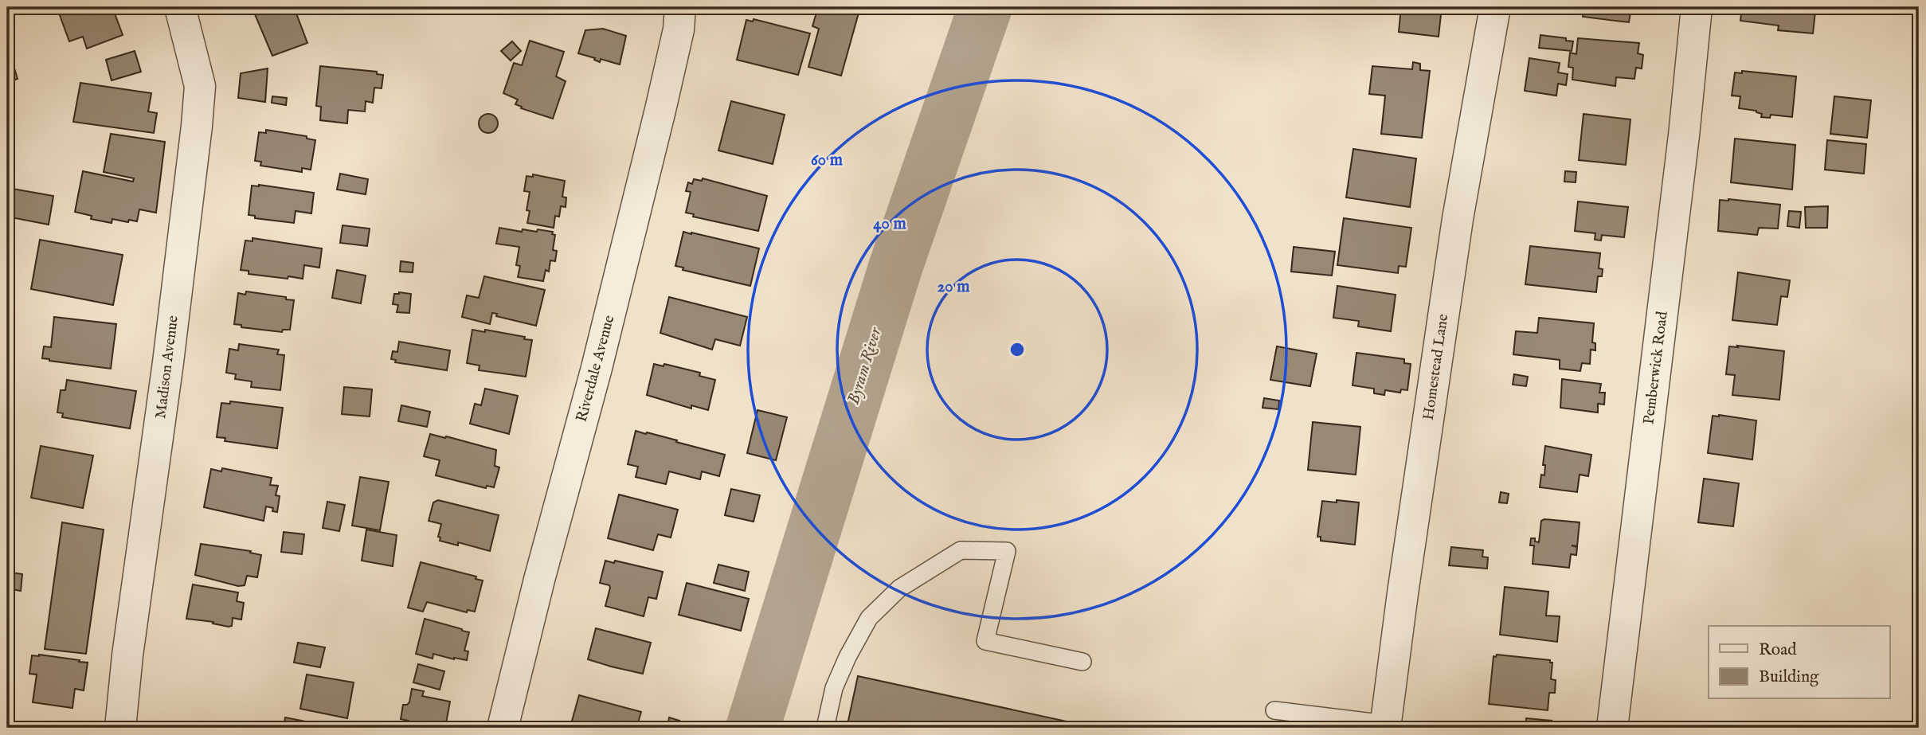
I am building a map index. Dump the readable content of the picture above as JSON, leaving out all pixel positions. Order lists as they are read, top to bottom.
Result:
{
  "streets": {
    "street": [
      "Madison Avenue",
      "Homestead Lane",
      "Pemberwick Road",
      "Riverdale Avenue"
    ]
  },
  "water": ["Byram River"],
  "legend": ["Road", "Building"],
  "rings": ["60 m", "40 m", "20 m"]
}
